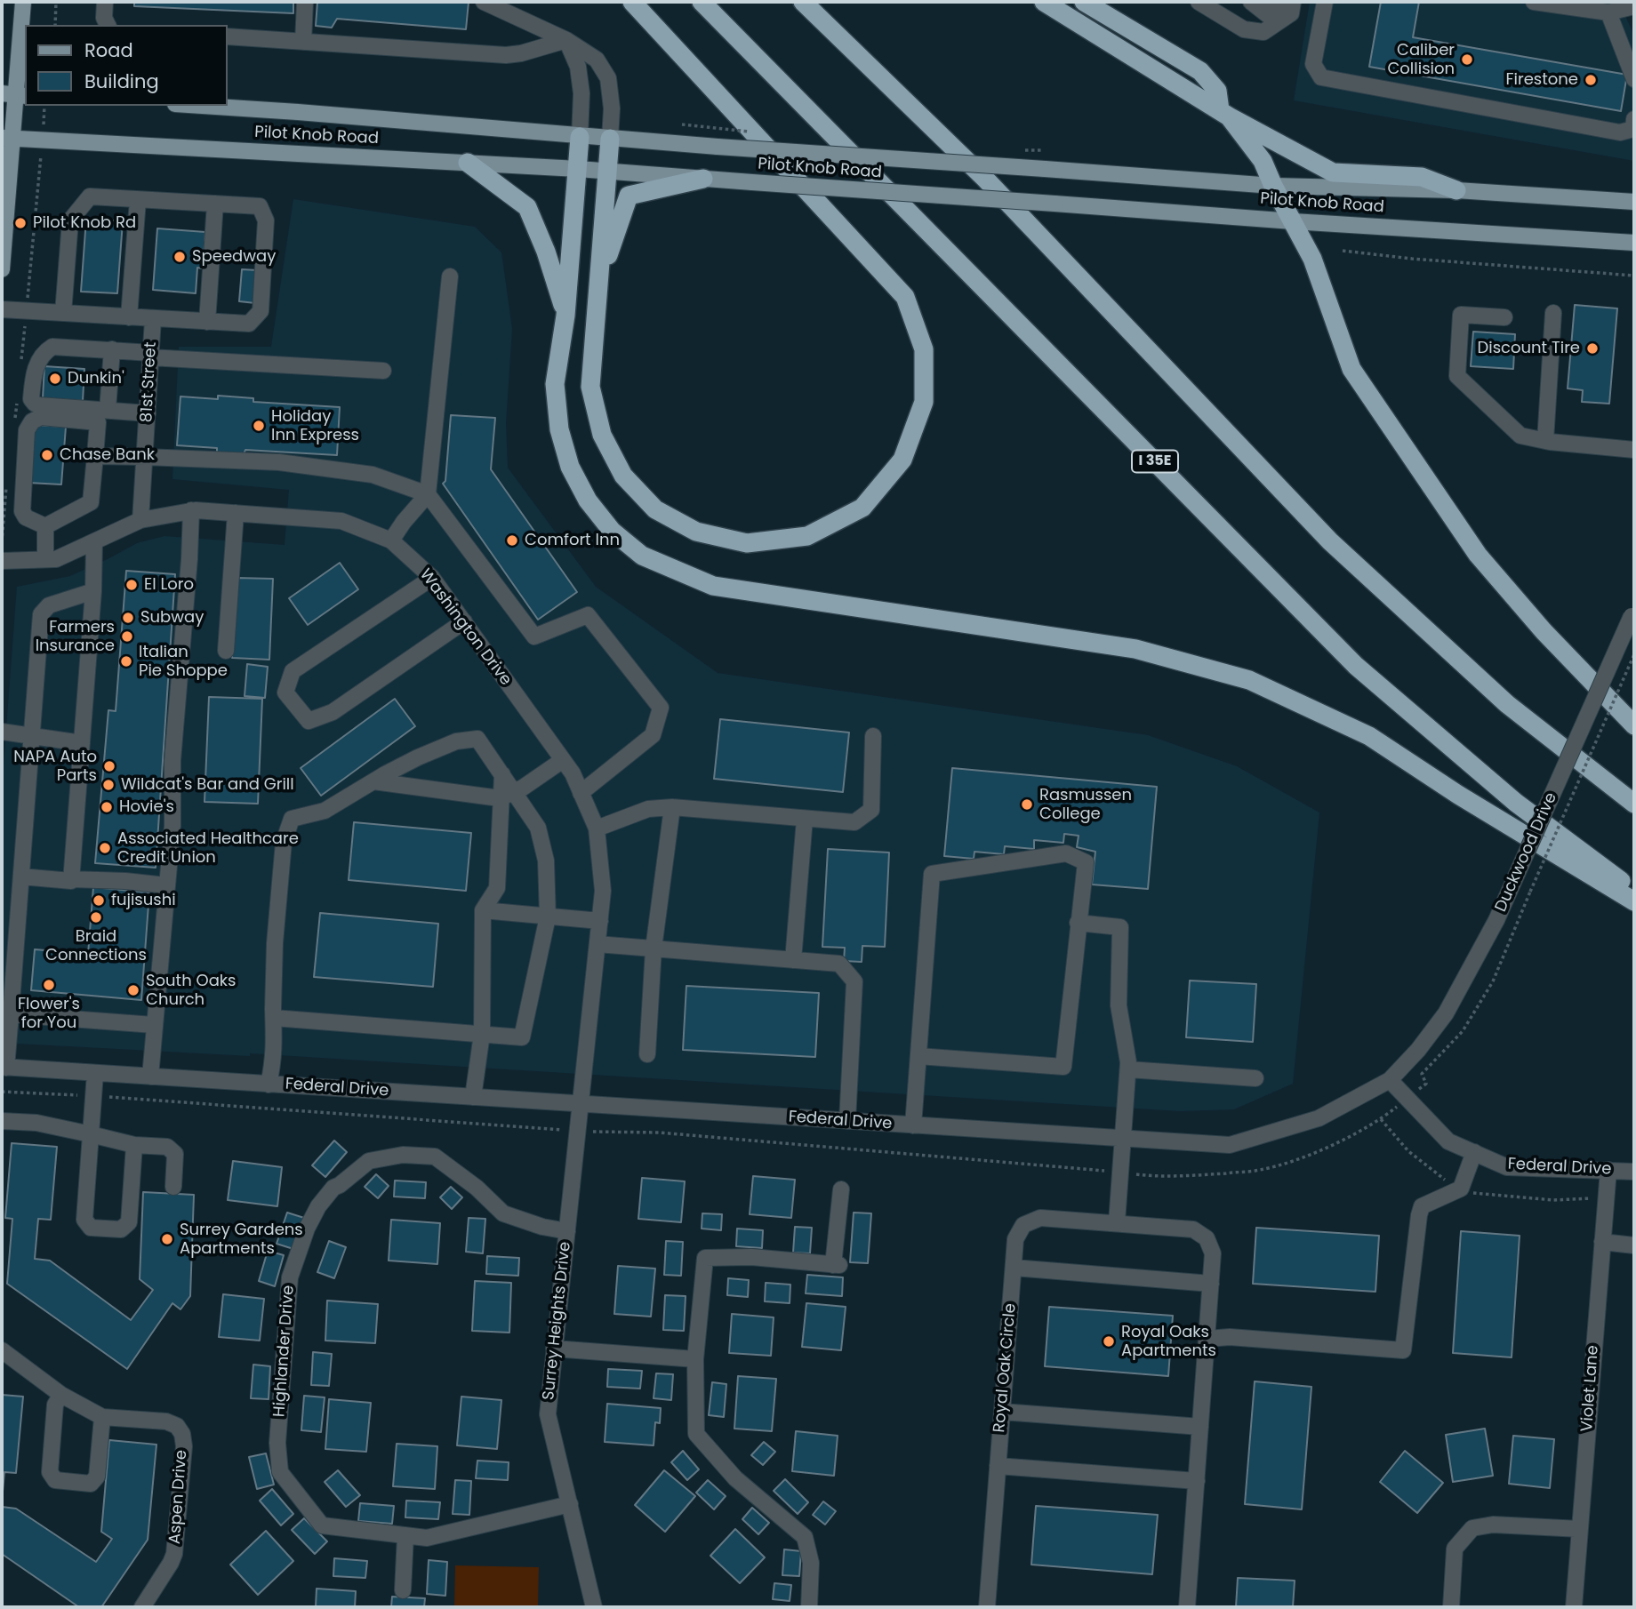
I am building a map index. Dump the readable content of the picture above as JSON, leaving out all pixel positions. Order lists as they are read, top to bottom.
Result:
{
  "streets": {
    "highway": ["I 35E"],
    "main road": ["Pilot Knob Road"],
    "street": [
      "81st Street",
      "Washington Drive",
      "Duckwood Drive",
      "Federal Drive",
      "Surrey Heights Drive",
      "Highlander Drive",
      "Royal Oak Circle",
      "Violet Lane",
      "Aspen Drive"
    ]
  },
  "crossings": [
    ["81st Street", "Washington Drive"],
    ["Washington Drive", "Federal Drive"],
    ["Washington Drive", "Surrey Heights Drive"],
    ["Duckwood Drive", "Federal Drive"],
    ["Federal Drive", "Surrey Heights Drive"],
    ["Federal Drive", "Violet Lane"],
    ["Surrey Heights Drive", "Highlander Drive"]
  ],
  "places": [
    "Caliber Collision",
    "Firestone",
    "Pilot Knob Rd",
    "Speedway",
    "Discount Tire",
    "Dunkin'",
    "Holiday Inn Express",
    "Chase Bank",
    "Comfort Inn",
    "El Loro",
    "Subway",
    "Farmers Insurance",
    "Italian Pie Shoppe",
    "NAPA Auto Parts",
    "Wildcat's Bar and Grill",
    "Rasmussen College",
    "Hovie's",
    "Associated Healthcare Credit Union",
    "fujisushi",
    "Braid Connections",
    "Flower's for You",
    "South Oaks Church",
    "Surrey Gardens Apartments",
    "Royal Oaks Apartments"
  ],
  "legend": ["Road", "Building"]
}
